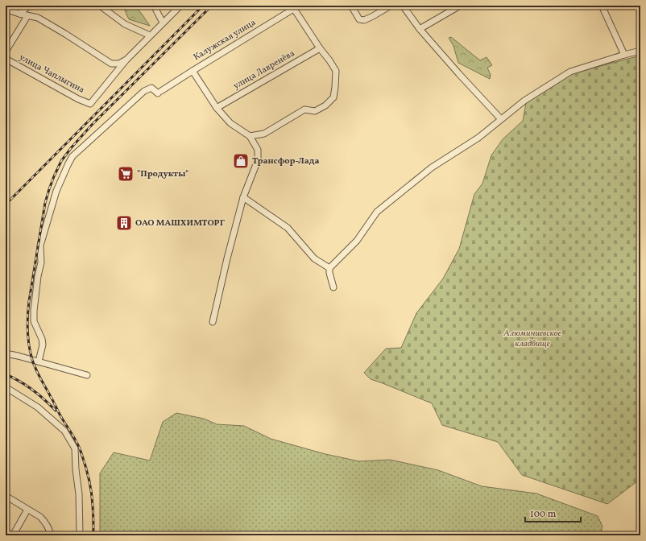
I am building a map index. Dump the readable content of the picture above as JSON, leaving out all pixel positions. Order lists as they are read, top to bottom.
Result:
{
  "streets": {
    "street": ["Калужская улица", "улица Лавренёва", "улица Чаплыгина"]
  },
  "parks": ["Алюминиевское кладбище"],
  "places": {
    "shop": ["Трансфор-Лада"],
    "supermarket": ["\"Продукты\""],
    "building": ["ОАО МАШХИМТОРГ"]
  },
  "scale_bar": "100 m"
}
